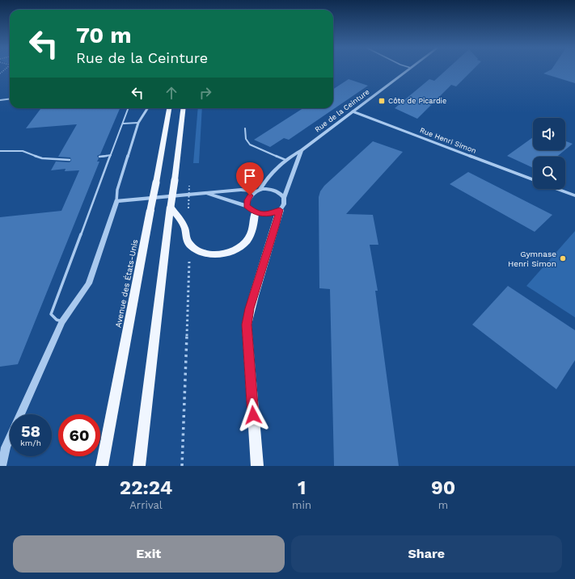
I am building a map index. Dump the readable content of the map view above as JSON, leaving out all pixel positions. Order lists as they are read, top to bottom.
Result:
{
  "streets": {
    "main road": ["Avenue des États-Unis"],
    "street": ["Rue de la Ceinture", "Rue Henri Simon"]
  },
  "crossings": [
    ["Rue de la Ceinture", "Rue Henri Simon"]
  ],
  "places": {
    "transit": ["Côte de Picardie"],
    "other": ["Gymnase Henri Simon"]
  },
  "page": {
    "turn": ["70 m", "Rue de la Ceinture"],
    "speed": "58 km/h",
    "limit": "60",
    "eta": [
      "22:24",
      "Arrival",
      "1",
      "min",
      "90",
      "m"
    ],
    "buttons": ["Exit", "Share"]
  }
}
